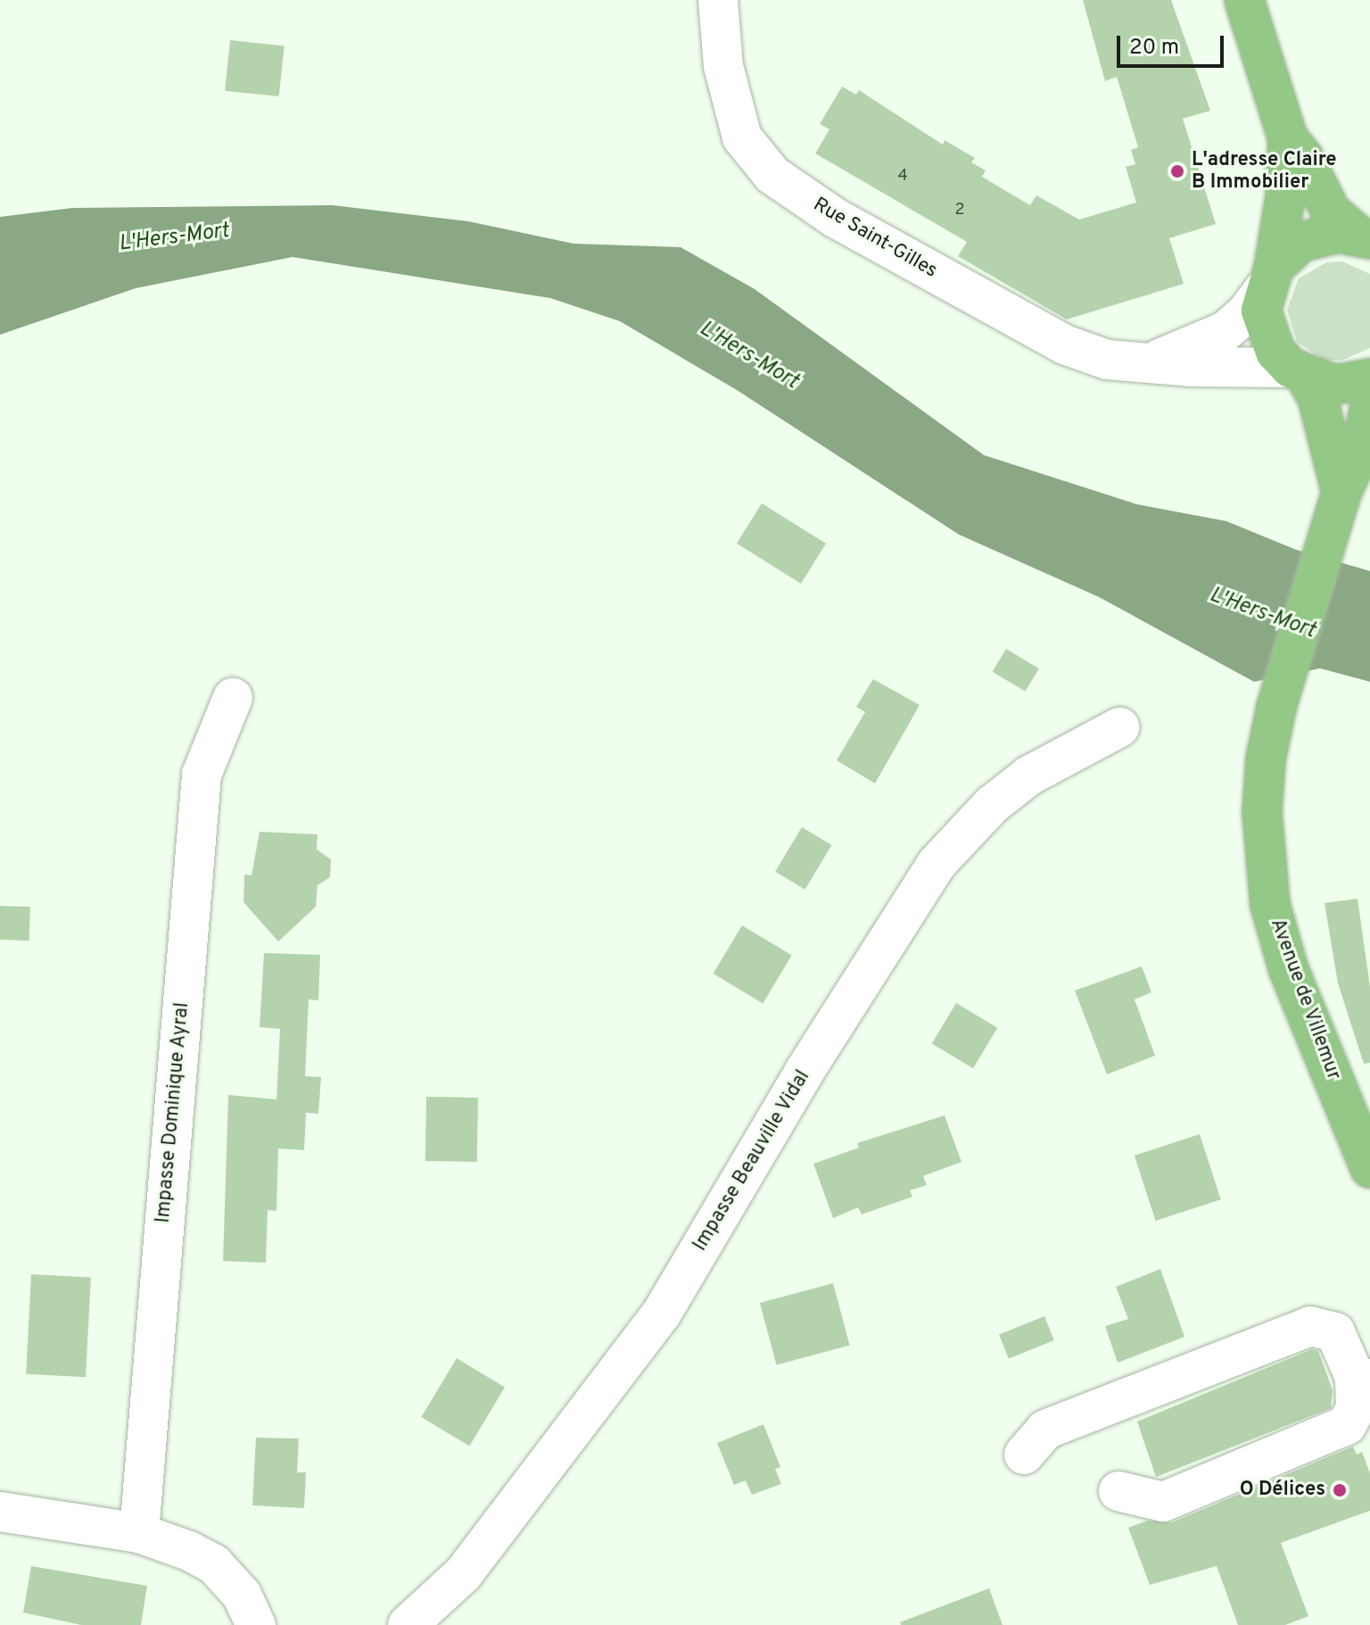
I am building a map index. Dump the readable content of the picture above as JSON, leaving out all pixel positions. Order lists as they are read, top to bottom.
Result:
{
  "streets": {
    "main road": ["Avenue de Villemur"],
    "street": ["Rue Saint-Gilles", "Impasse Dominique Ayral", "Impasse Beauville Vidal"]
  },
  "water": ["L'Hers-Mort"],
  "places": ["L'adresse Claire B Immobilier", "O Délices"],
  "house_numbers": ["4", "2"],
  "scale_bar": "20 m"
}
